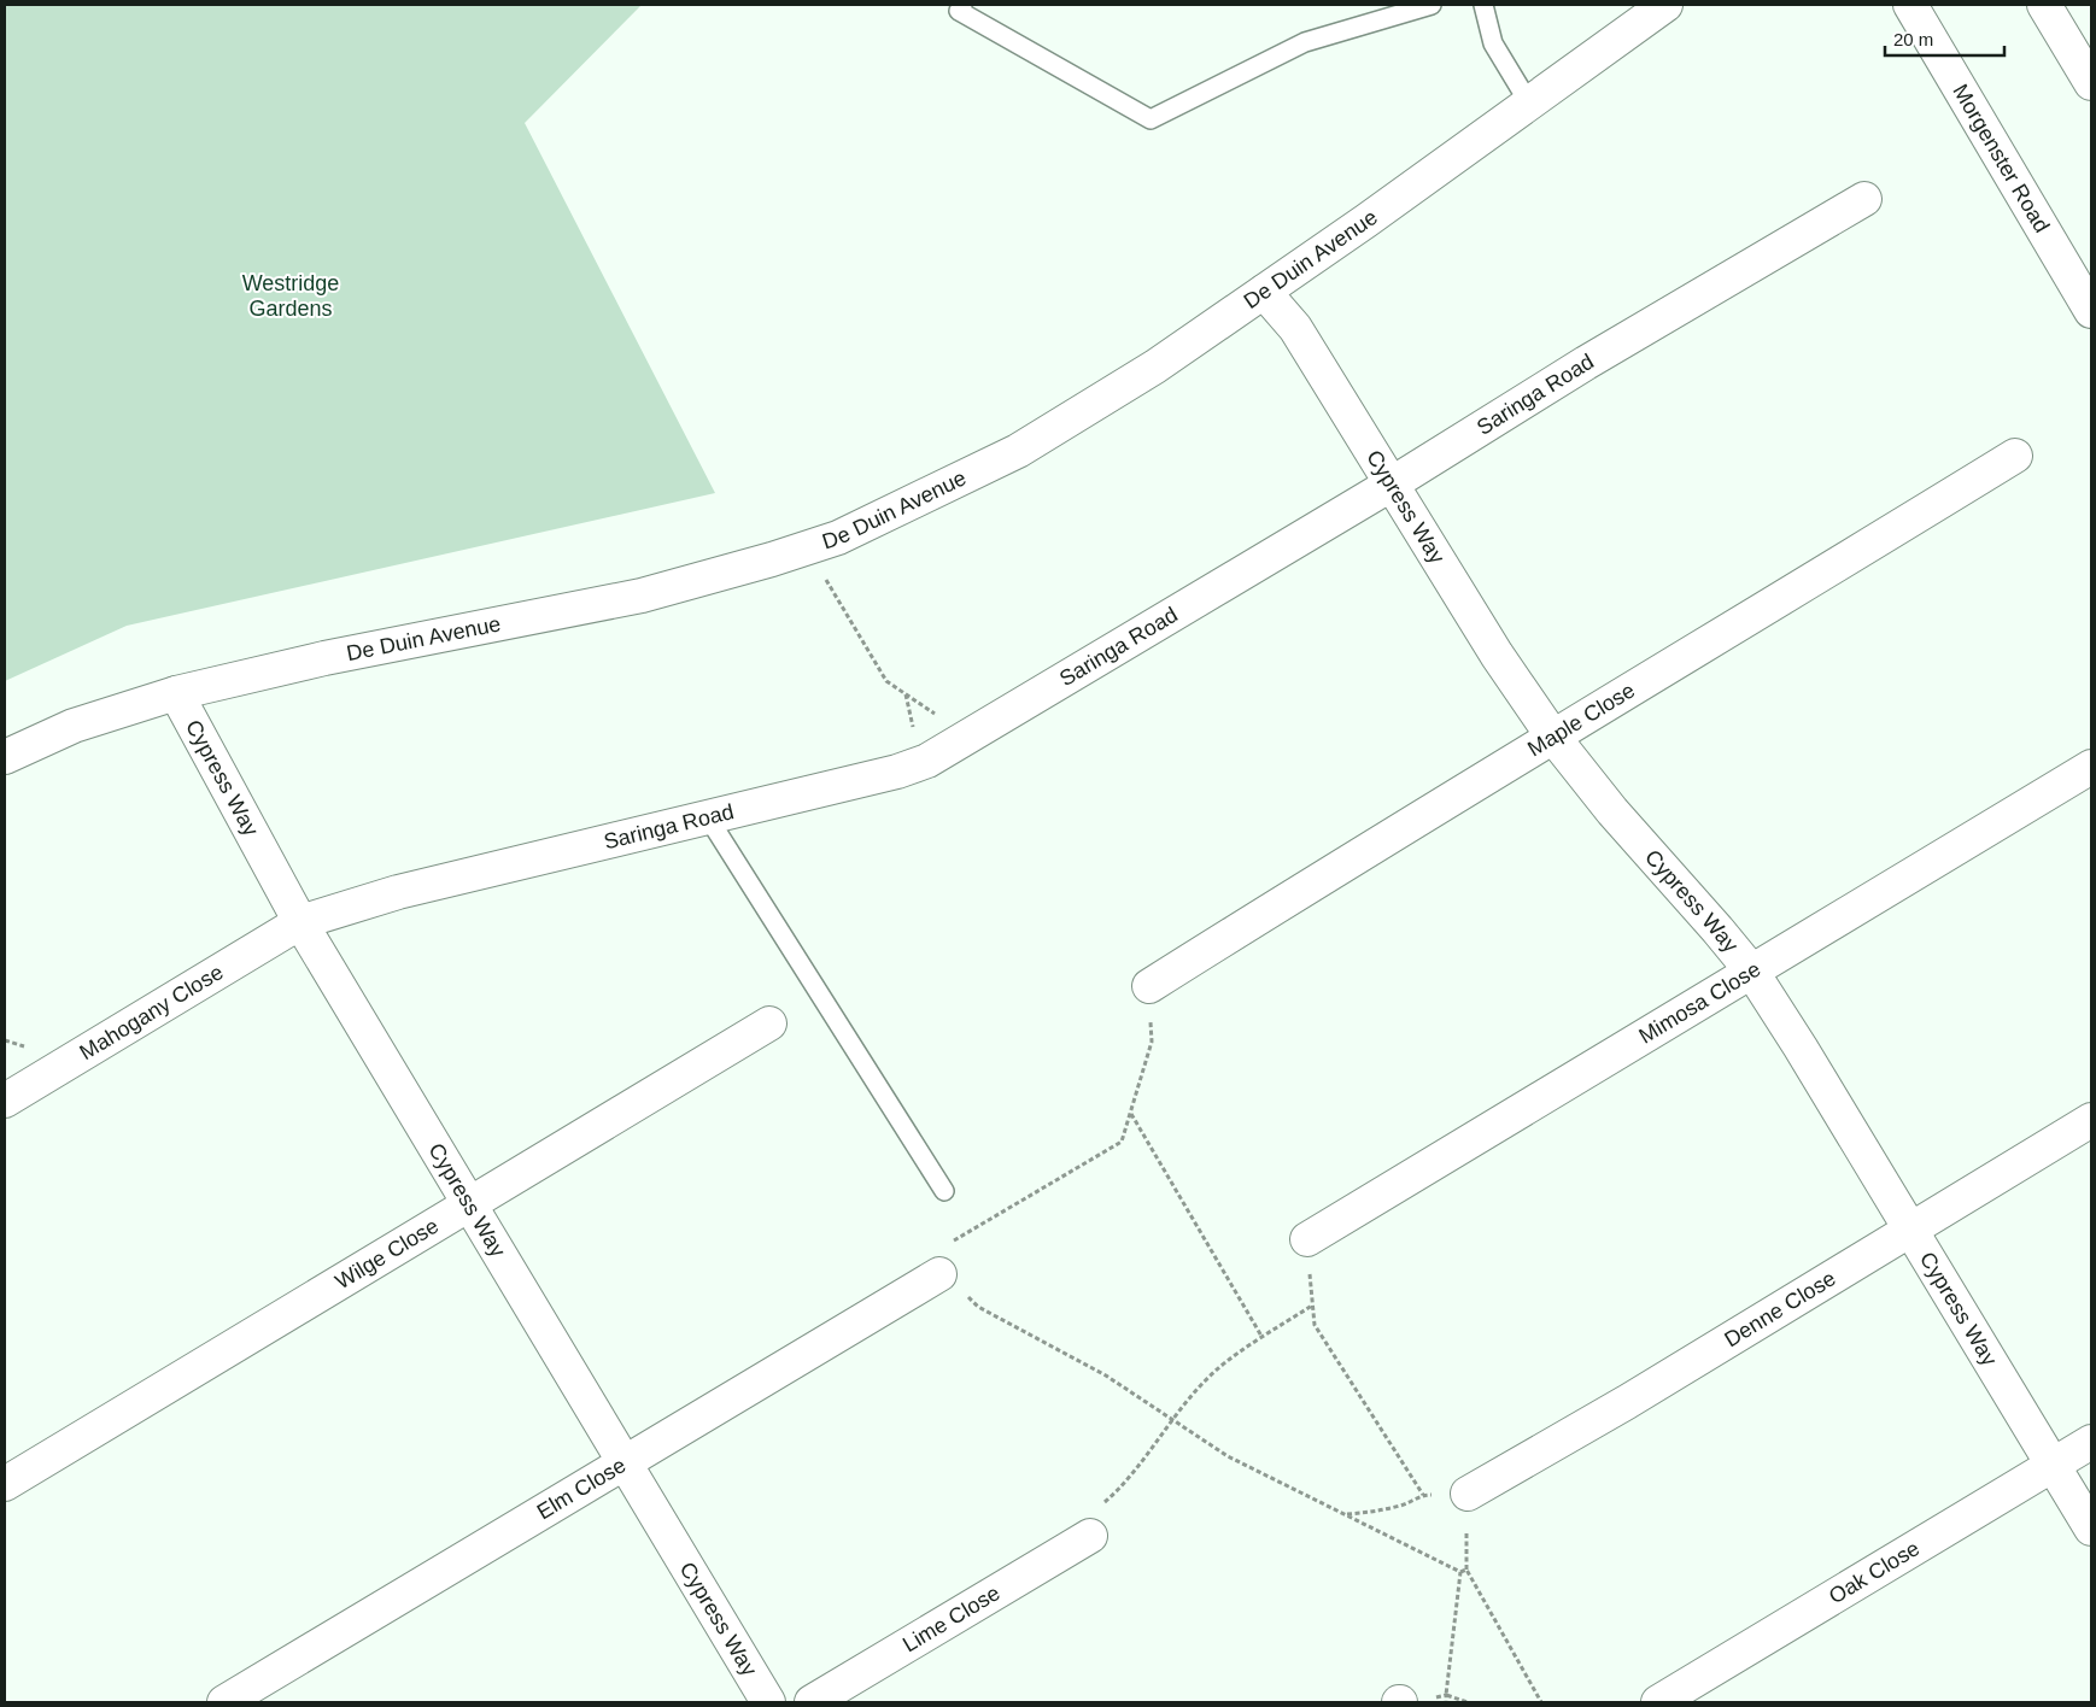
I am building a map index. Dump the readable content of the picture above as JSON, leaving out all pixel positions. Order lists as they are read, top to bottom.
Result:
{
  "streets": {
    "street": [
      "Morgenster Road",
      "De Duin Avenue",
      "Saringa Road",
      "Cypress Way",
      "Maple Close",
      "Mimosa Close",
      "Mahogany Close",
      "Wilge Close",
      "Denne Close",
      "Elm Close",
      "Oak Close",
      "Lime Close"
    ]
  },
  "crossings": [
    ["De Duin Avenue", "Cypress Way"],
    ["Saringa Road", "Cypress Way"],
    ["Saringa Road", "Mahogany Close"],
    ["Cypress Way", "Maple Close"],
    ["Cypress Way", "Mimosa Close"],
    ["Cypress Way", "Mahogany Close"],
    ["Cypress Way", "Wilge Close"],
    ["Cypress Way", "Denne Close"],
    ["Cypress Way", "Elm Close"],
    ["Cypress Way", "Oak Close"]
  ],
  "parks": ["Westridge Gardens"],
  "scale_bar": "20 m"
}
